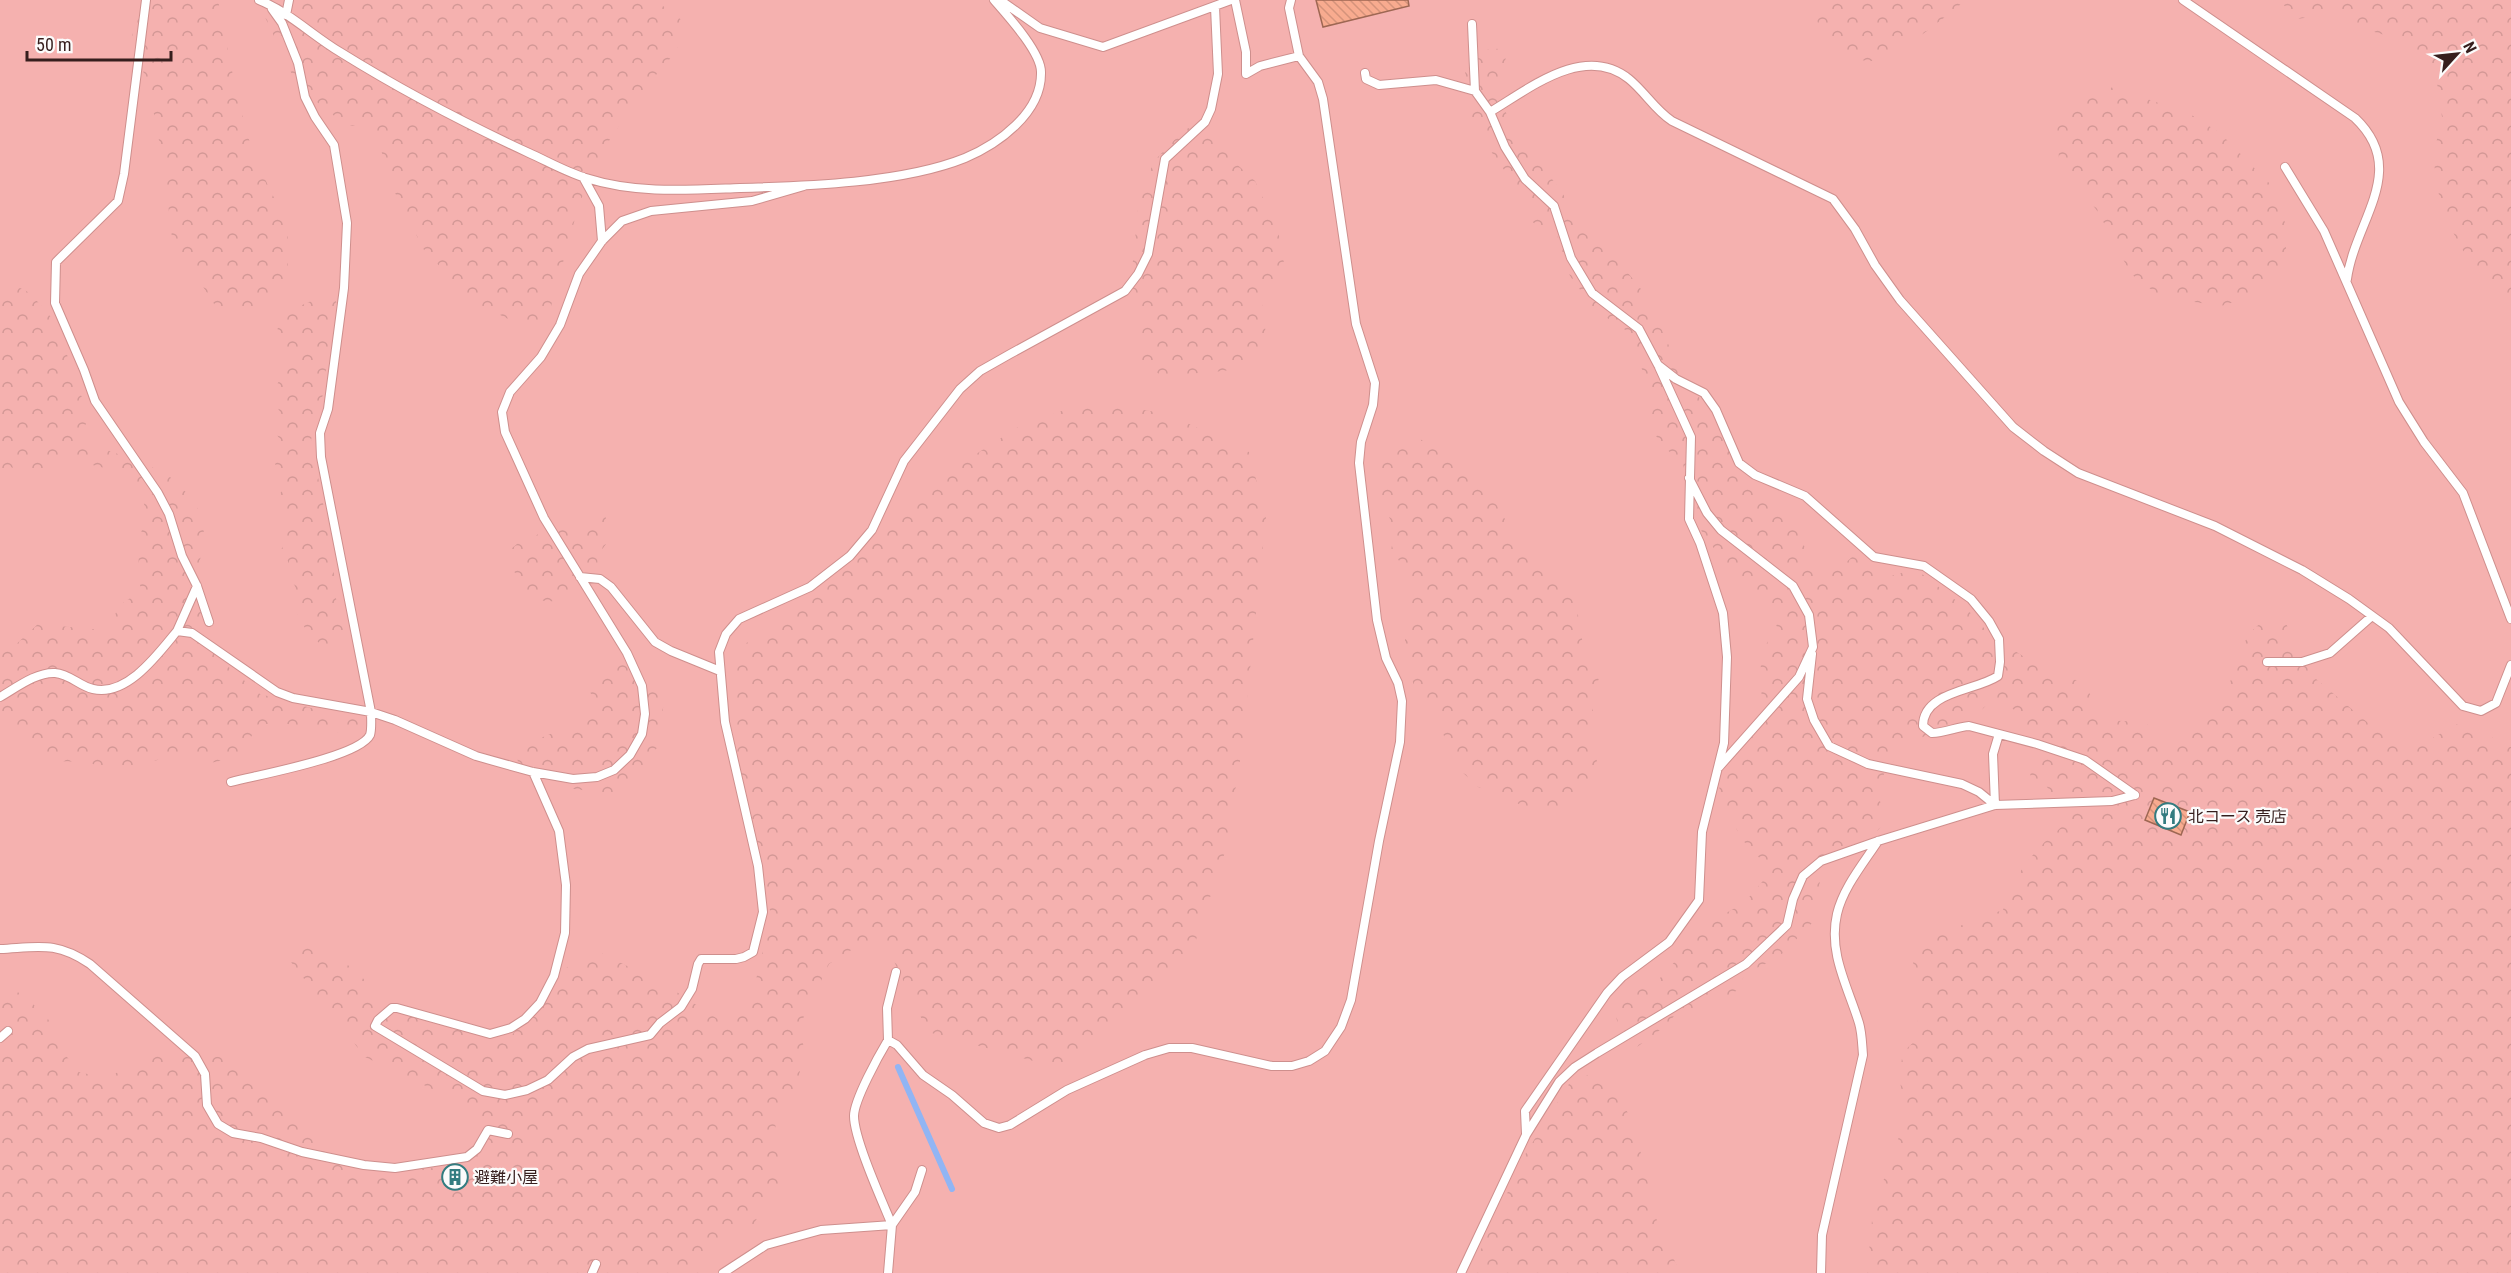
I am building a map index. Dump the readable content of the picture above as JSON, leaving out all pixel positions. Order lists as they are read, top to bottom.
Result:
{
  "places": {
    "restaurant": ["北コース 売店"],
    "building": ["避難小屋"]
  },
  "scale_bar": "50 m",
  "north": "top right"
}
